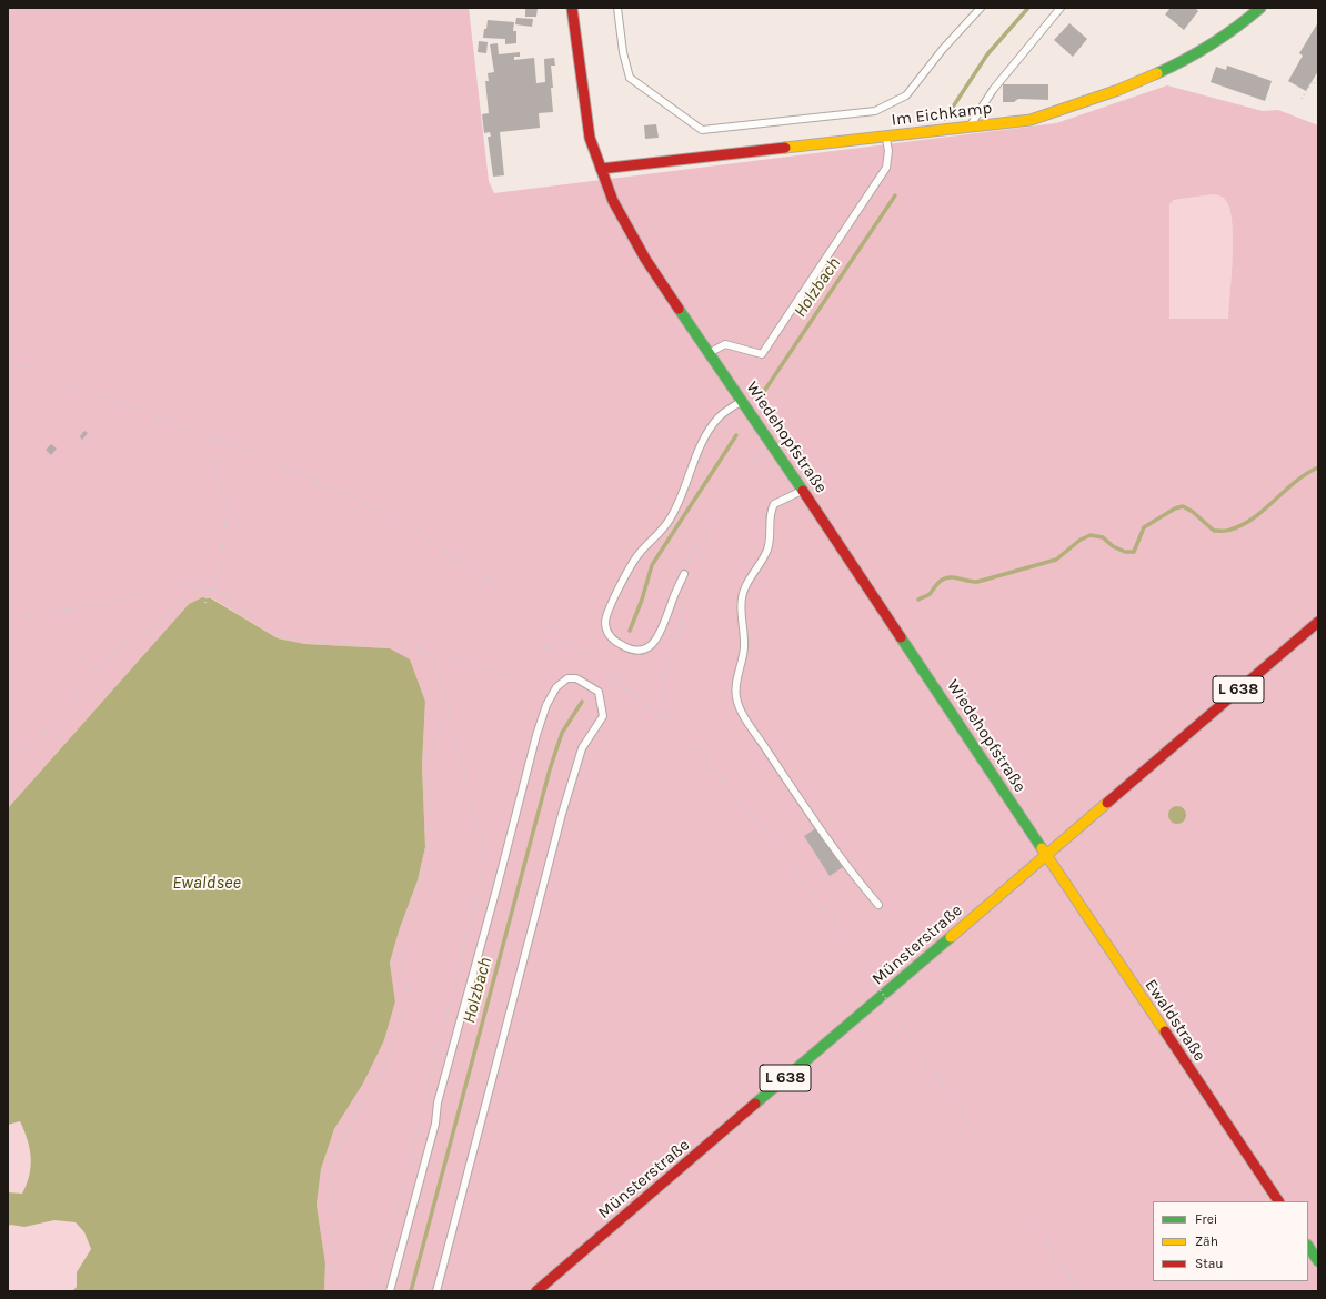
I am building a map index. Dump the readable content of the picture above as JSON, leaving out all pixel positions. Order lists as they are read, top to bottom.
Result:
{
  "streets": {
    "main road": [
      "Im Eichkamp",
      "Wiedehopfstraße",
      "L 638",
      "Münsterstraße",
      "Ewaldstraße"
    ]
  },
  "crossings": [
    ["Im Eichkamp", "Wiedehopfstraße"],
    ["Wiedehopfstraße", "Münsterstraße"],
    ["Wiedehopfstraße", "Ewaldstraße"],
    ["Münsterstraße", "Ewaldstraße"]
  ],
  "water": ["Holzbach", "Ewaldsee"],
  "legend": ["Frei", "Zäh", "Stau"]
}
